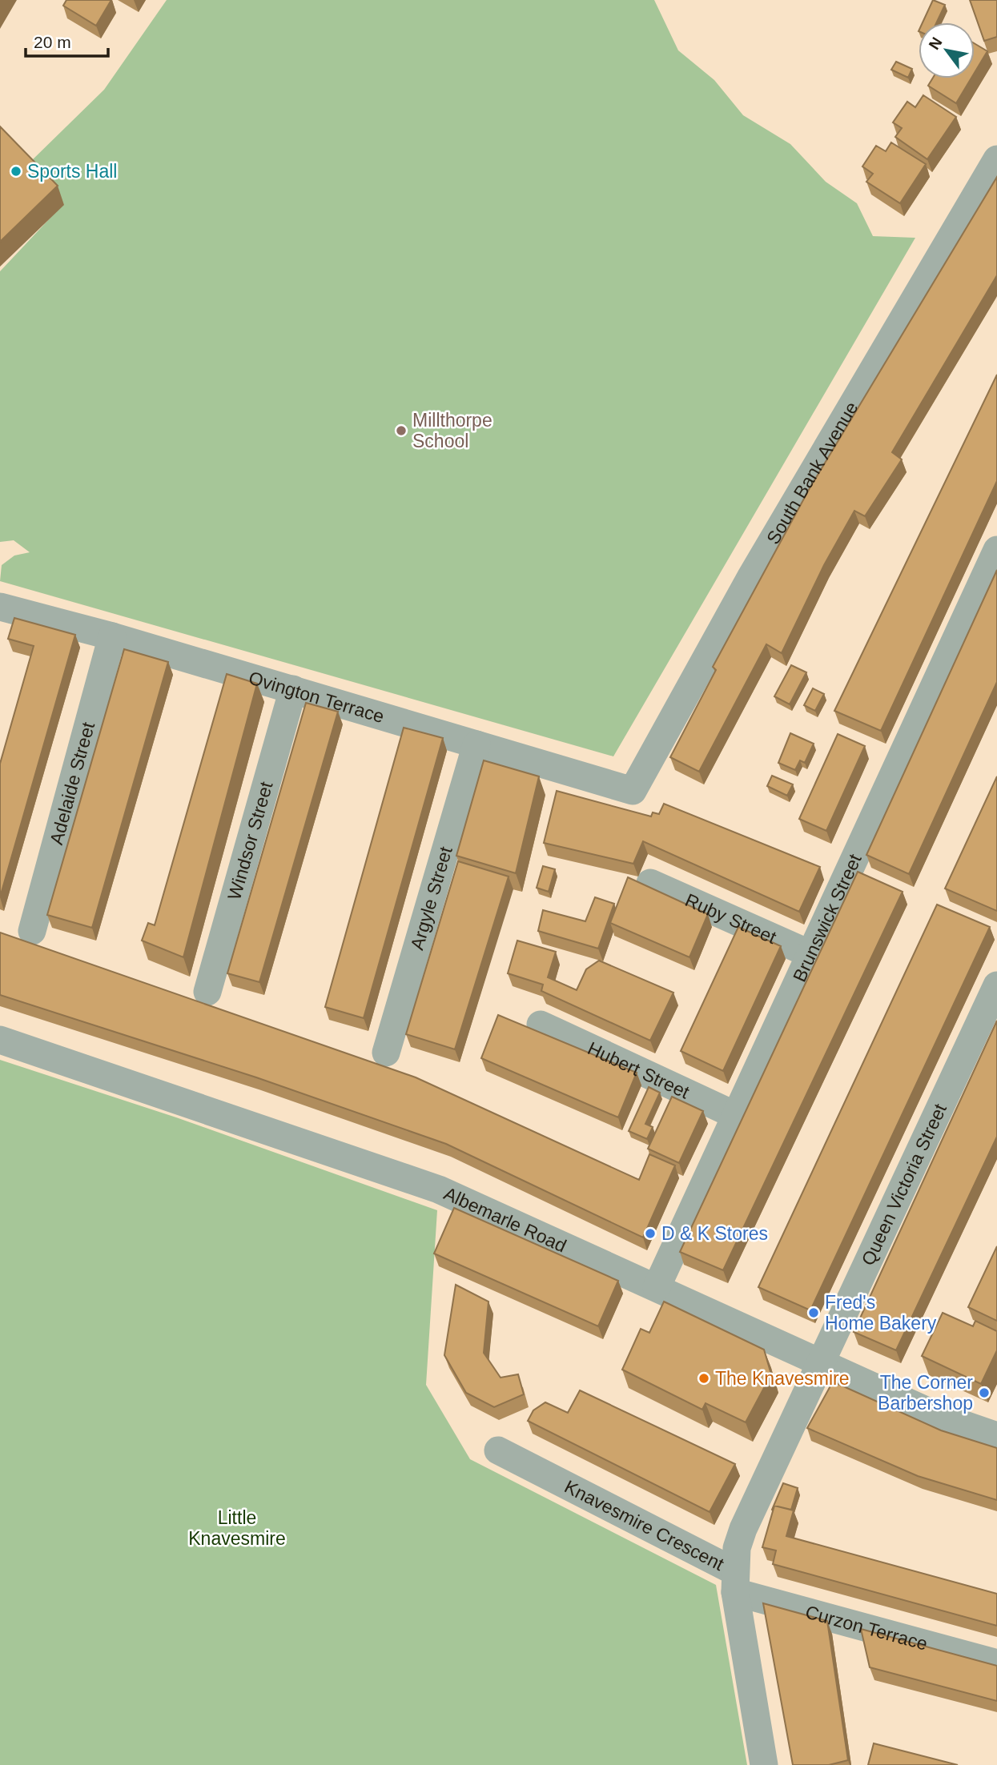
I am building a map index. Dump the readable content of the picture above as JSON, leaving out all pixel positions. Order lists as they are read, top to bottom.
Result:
{
  "streets": {
    "street": [
      "South Bank Avenue",
      "Ovington Terrace",
      "Adelaide Street",
      "Windsor Street",
      "Argyle Street",
      "Ruby Street",
      "Brunswick Street",
      "Hubert Street",
      "Queen Victoria Street",
      "Albemarle Road",
      "Knavesmire Crescent",
      "Curzon Terrace"
    ]
  },
  "crossings": [
    ["South Bank Avenue", "Ovington Terrace"],
    ["Ovington Terrace", "Adelaide Street"],
    ["Ovington Terrace", "Windsor Street"],
    ["Ovington Terrace", "Argyle Street"],
    ["Ruby Street", "Brunswick Street"],
    ["Brunswick Street", "Hubert Street"],
    ["Brunswick Street", "Albemarle Road"],
    ["Queen Victoria Street", "Albemarle Road"],
    ["Queen Victoria Street", "Knavesmire Crescent"],
    ["Queen Victoria Street", "Curzon Terrace"],
    ["Knavesmire Crescent", "Curzon Terrace"]
  ],
  "parks": ["Little Knavesmire"],
  "places": [
    "Sports Hall",
    "Millthorpe School",
    "D & K Stores",
    "Fred's Home Bakery",
    "The Knavesmire",
    "The Corner Barbershop"
  ],
  "scale_bar": "20 m",
  "north": "top left"
}
